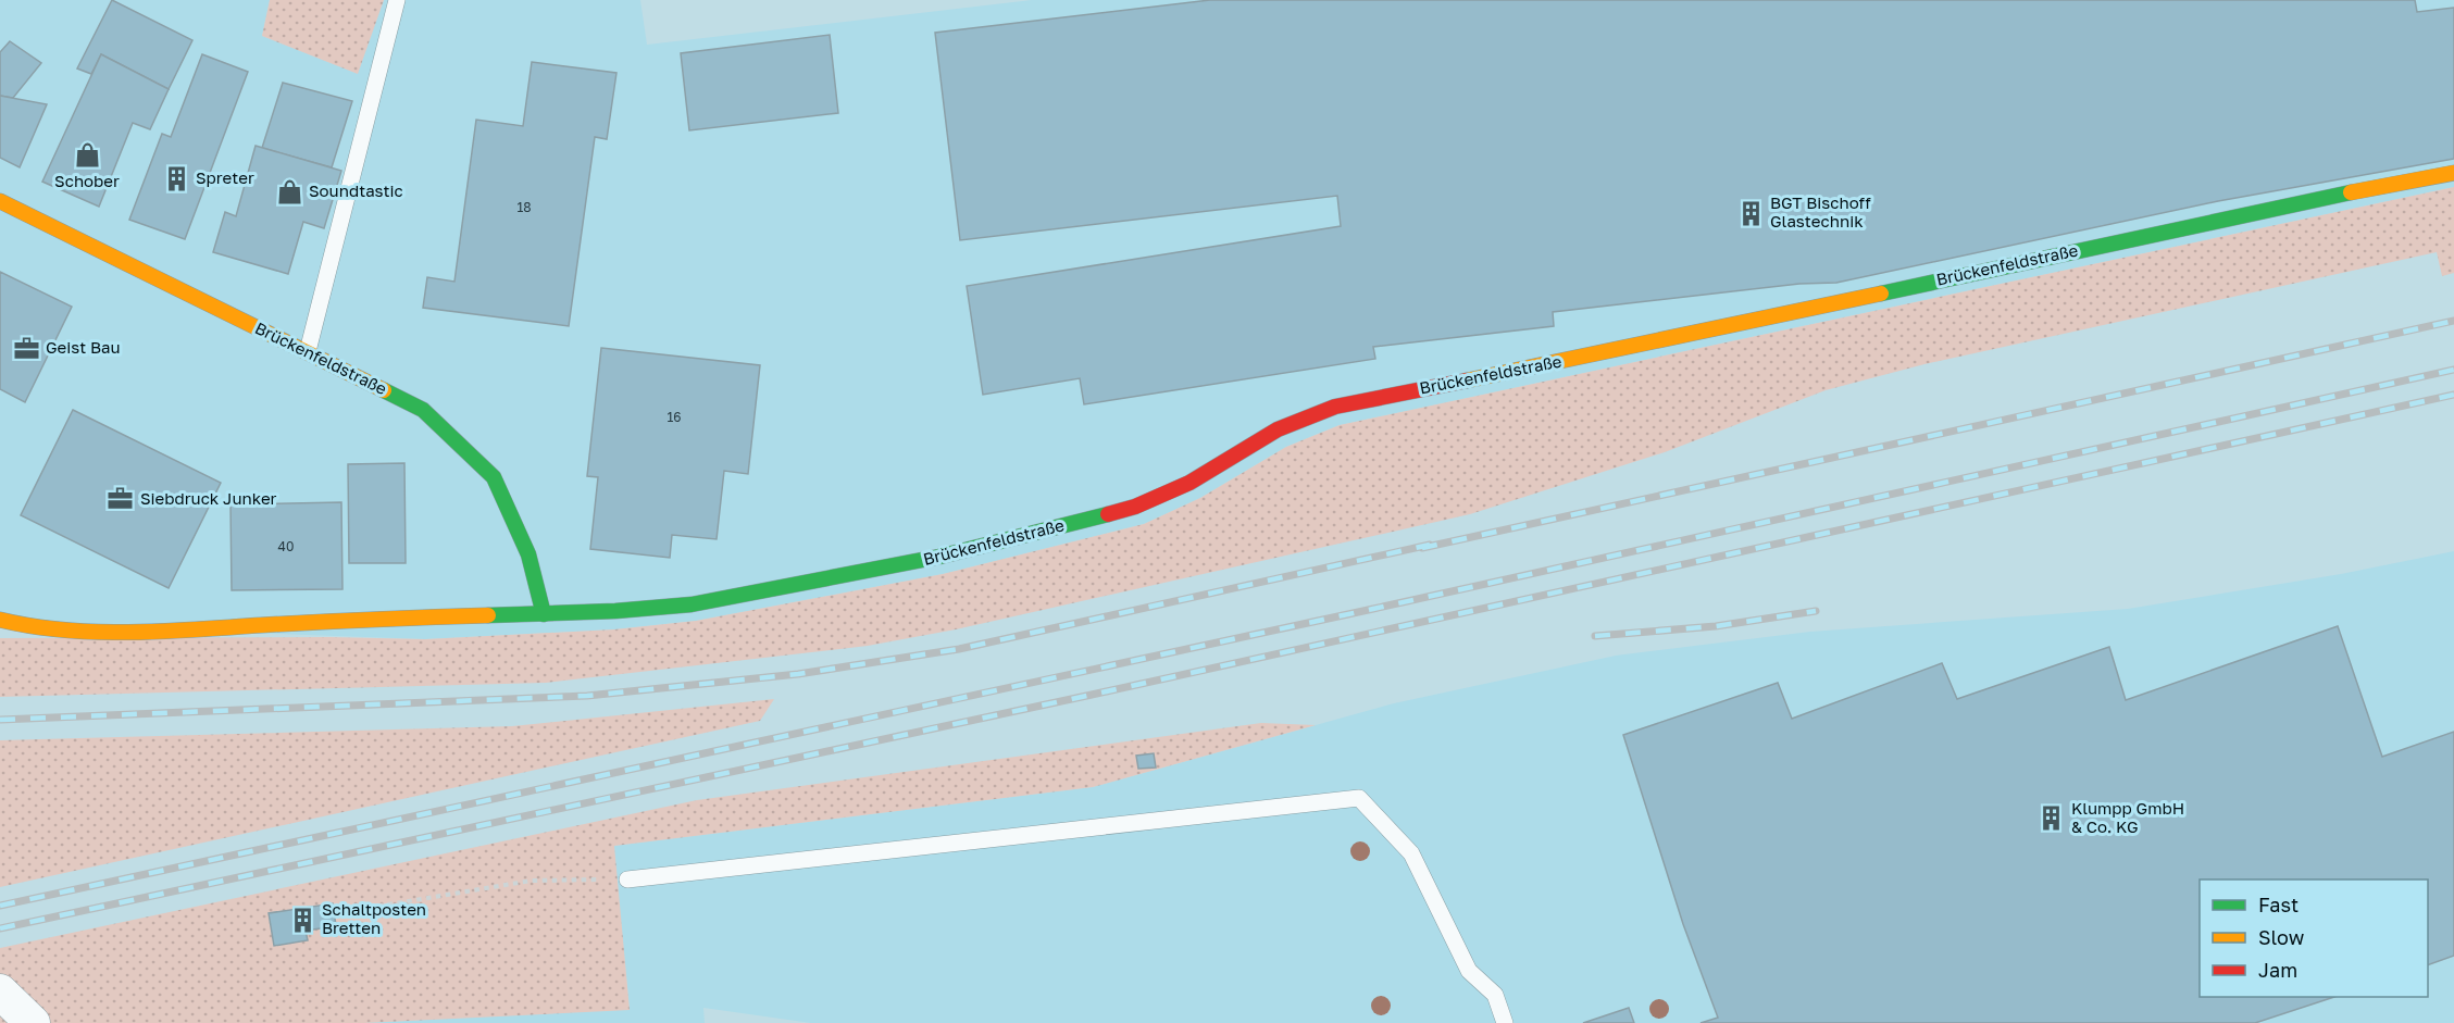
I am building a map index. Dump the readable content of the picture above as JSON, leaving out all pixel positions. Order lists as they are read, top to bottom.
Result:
{
  "streets": {
    "street": ["Brückenfeldstraße"]
  },
  "places": {
    "shop": ["Schober", "Soundtastic"],
    "building": [
      "Spreter",
      "BGT Bischoff Glastechnik",
      "Klumpp GmbH & Co. KG",
      "Schaltposten Bretten"
    ],
    "office": ["Geist Bau", "Siebdruck Junker"]
  },
  "house_numbers": ["18", "16", "40"],
  "legend": ["Fast", "Slow", "Jam"]
}
